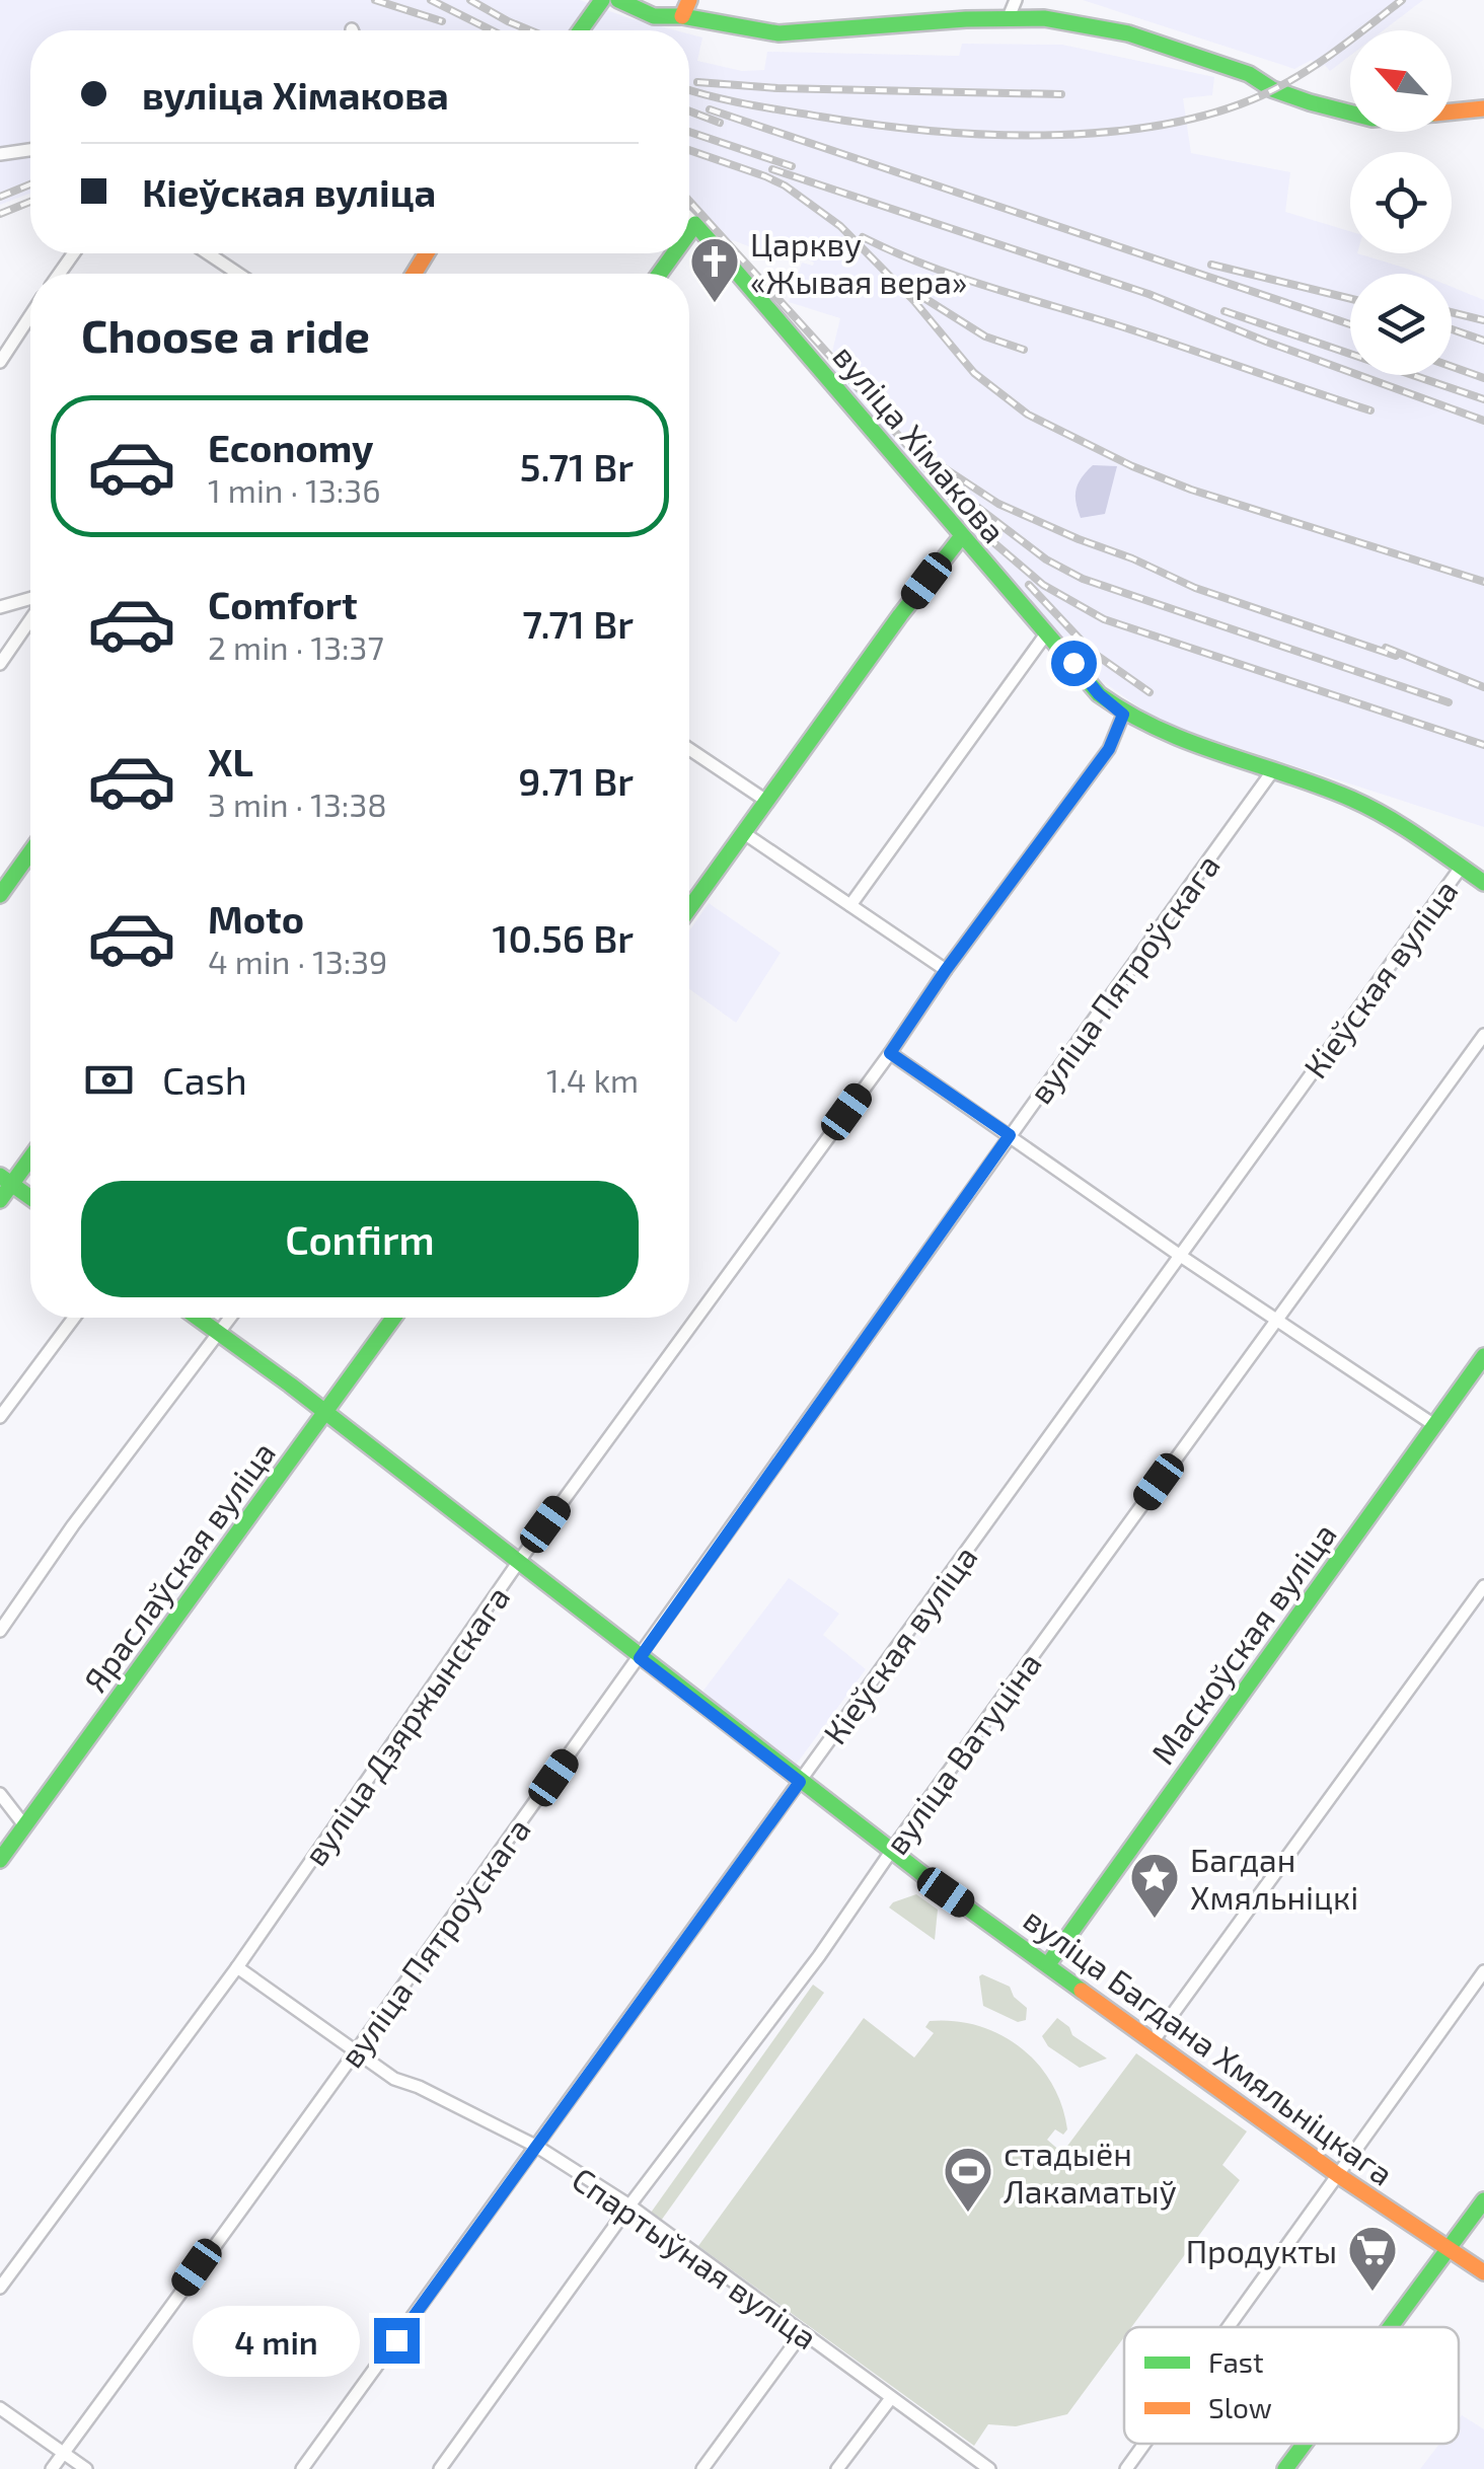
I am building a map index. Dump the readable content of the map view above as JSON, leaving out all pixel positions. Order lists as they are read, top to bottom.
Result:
{
  "streets": {
    "street": [
      "вуліца Хімакова",
      "вуліца Пятроўскага",
      "Кіеўская вуліца",
      "Яраслаўская вуліца",
      "Маскоўская вуліца",
      "вуліца Дзяржынскага",
      "вуліца Ватуціна",
      "вуліца Багдана Хмяльніцкага",
      "Спартыўная вуліца"
    ]
  },
  "crossings": [
    ["вуліца Хімакова", "вуліца Пятроўскага"],
    ["вуліца Хімакова", "Кіеўская вуліца"],
    ["вуліца Хімакова", "вуліца Дзяржынскага"],
    ["вуліца Пятроўскага", "вуліца Багдана Хмяльніцкага"],
    ["вуліца Пятроўскага", "Спартыўная вуліца"],
    ["Кіеўская вуліца", "вуліца Багдана Хмяльніцкага"],
    ["Кіеўская вуліца", "Спартыўная вуліца"],
    ["Яраслаўская вуліца", "вуліца Багдана Хмяльніцкага"],
    ["Маскоўская вуліца", "вуліца Багдана Хмяльніцкага"],
    ["вуліца Дзяржынскага", "вуліца Багдана Хмяльніцкага"],
    ["вуліца Дзяржынскага", "Спартыўная вуліца"],
    ["вуліца Ватуціна", "вуліца Багдана Хмяльніцкага"],
    ["вуліца Ватуціна", "Спартыўная вуліца"]
  ],
  "places": {
    "church": ["Царкву «Жывая вера»"],
    "place": ["Багдан Хмяльніцкі"],
    "sports": ["стадыён Лакаматыў"],
    "supermarket": ["Продукты"]
  },
  "legend": ["Fast", "Slow"],
  "north": "top left",
  "page": {
    "banner": ["вуліца Хімакова", "Кіеўская вуліца"],
    "heading": "Choose a ride",
    "list": [
      {
        "name": "Economy",
        "note": "1 min · 13:36",
        "value": "5.71 Br"
      },
      {
        "name": "Comfort",
        "note": "2 min · 13:37",
        "value": "7.71 Br"
      },
      {
        "name": "XL",
        "note": "3 min · 13:38",
        "value": "9.71 Br"
      },
      {
        "name": "Moto",
        "note": "4 min · 13:39",
        "value": "10.56 Br"
      }
    ],
    "pay": ["Cash", "1.4 km"],
    "buttons": "Confirm",
    "bubble": "4 min"
  }
}
